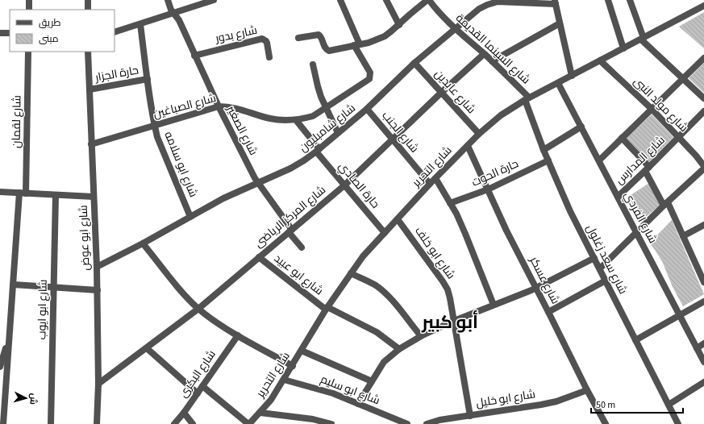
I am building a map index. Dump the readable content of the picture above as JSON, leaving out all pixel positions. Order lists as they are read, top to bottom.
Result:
{
  "streets": {
    "street": [
      "شارع بدور",
      "شارع السينما القديمة",
      "حارة الجزار",
      "شارع عابدين",
      "شارع مولد النبى",
      "شارع الصباغين",
      "شارع لقمان",
      "شارع شامبليون",
      "شارع الصغير",
      "شارع الجنب",
      "شارع المدارس",
      "شارع ابو سلامه",
      "شارع التحرير",
      "حارة الحوت",
      "حارة الصادي",
      "شارع المركز الرياضى",
      "شارع الفردي",
      "شارع ابو عوض",
      "شارع ابو خلف",
      "شارع سعد زغلول",
      "شارع ابو عبيد",
      "شارع عسكر",
      "شارع ابو ايوب",
      "شارع البكرى",
      "شارع ابو سليم",
      "شارع ابو خليل"
    ]
  },
  "crossings": [
    ["شارع بدور", "شارع الصغير"],
    ["شارع السينما القديمة", "شارع شامبليون"],
    ["شارع السينما القديمة", "شارع التحرير"],
    ["شارع السينما القديمة", "شارع المركز الرياضى"],
    ["شارع السينما القديمة", "شارع سعد زغلول"],
    ["حارة الجزار", "شارع ابو سلامه"],
    ["حارة الجزار", "شارع ابو عوض"],
    ["شارع عابدين", "شارع شامبليون"],
    ["شارع عابدين", "شارع التحرير"],
    ["شارع عابدين", "شارع المركز الرياضى"],
    ["شارع مولد النبى", "شارع المدارس"],
    ["شارع مولد النبى", "شارع التحرير"],
    ["شارع الصباغين", "شارع الصغير"],
    ["شارع الصباغين", "شارع ابو سلامه"],
    ["شارع الصباغين", "حارة الصادي"],
    ["شارع الصباغين", "شارع ابو عوض"],
    ["شارع شامبليون", "شارع الصغير"],
    ["شارع شامبليون", "شارع الجنب"],
    ["شارع شامبليون", "شارع ابو سلامه"],
    ["شارع شامبليون", "حارة الصادي"],
    ["شارع شامبليون", "شارع ابو عوض"],
    ["شارع الصغير", "شارع المركز الرياضى"],
    ["شارع الجنب", "شارع التحرير"],
    ["شارع الجنب", "شارع المركز الرياضى"],
    ["شارع المدارس", "شارع الفردي"],
    ["شارع التحرير", "حارة الصادي"],
    ["شارع التحرير", "شارع الفردي"],
    ["شارع التحرير", "شارع ابو خلف"],
    ["شارع التحرير", "شارع سعد زغلول"],
    ["شارع التحرير", "شارع ابو عبيد"],
    ["شارع التحرير", "شارع عسكر"],
    ["شارع التحرير", "شارع ابو سليم"],
    ["حارة الحوت", "شارع سعد زغلول"],
    ["حارة الحوت", "شارع عسكر"],
    ["حارة الصادي", "شارع المركز الرياضى"],
    ["شارع المركز الرياضى", "شارع ابو عوض"],
    ["شارع المركز الرياضى", "شارع ابو عبيد"],
    ["شارع ابو خلف", "شارع ابو خليل"],
    ["شارع عسكر", "شارع ابو خليل"]
  ],
  "districts": ["أبو كبير"],
  "legend": ["طريق", "مبنى"],
  "scale_bar": "50 m",
  "north": "right"
}
